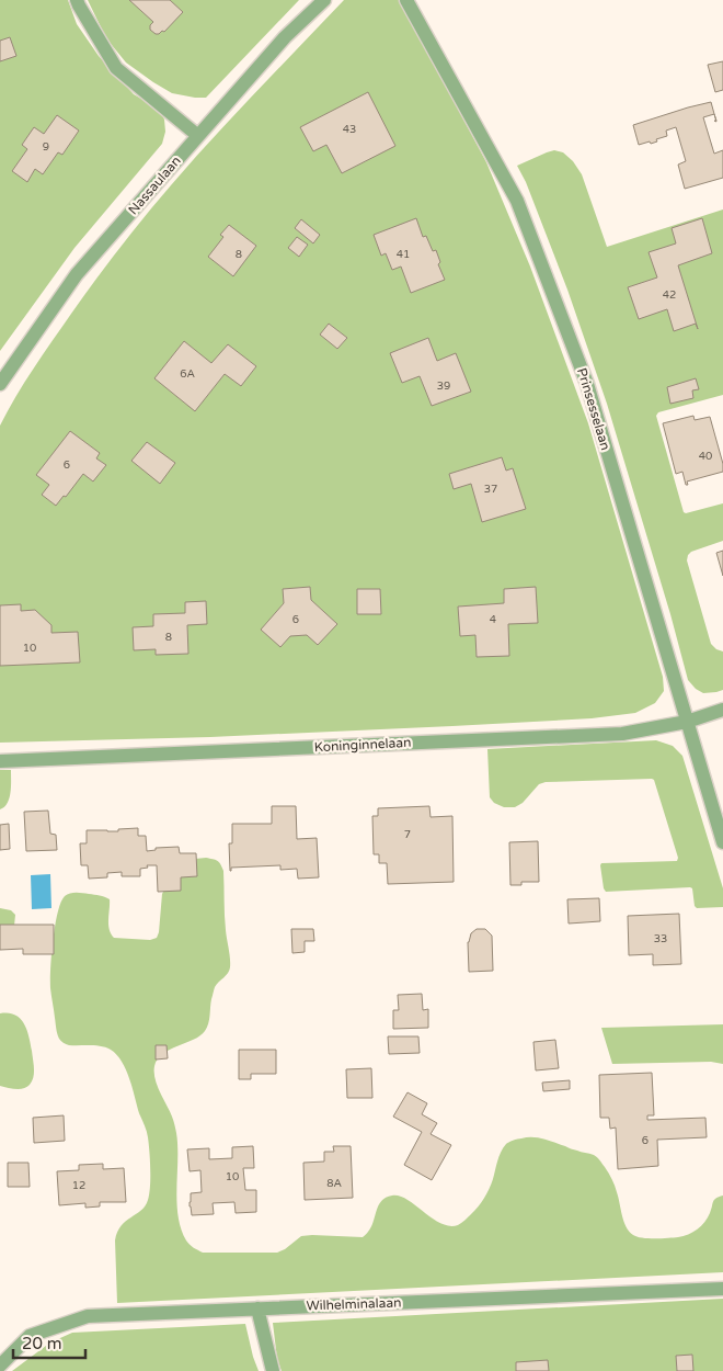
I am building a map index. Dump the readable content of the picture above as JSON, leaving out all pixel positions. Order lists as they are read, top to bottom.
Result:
{
  "streets": {
    "street": [
      "Nassaulaan",
      "Prinsesselaan",
      "Koninginnelaan",
      "Wilhelminalaan"
    ]
  },
  "crossings": [
    ["Prinsesselaan", "Koninginnelaan"]
  ],
  "house_numbers": [
    "43",
    "9",
    "8",
    "41",
    "42",
    "6A",
    "39",
    "40",
    "6",
    "37",
    "6",
    "4",
    "8",
    "10",
    "7",
    "33",
    "6",
    "10",
    "8A",
    "12"
  ],
  "scale_bar": "20 m"
}
